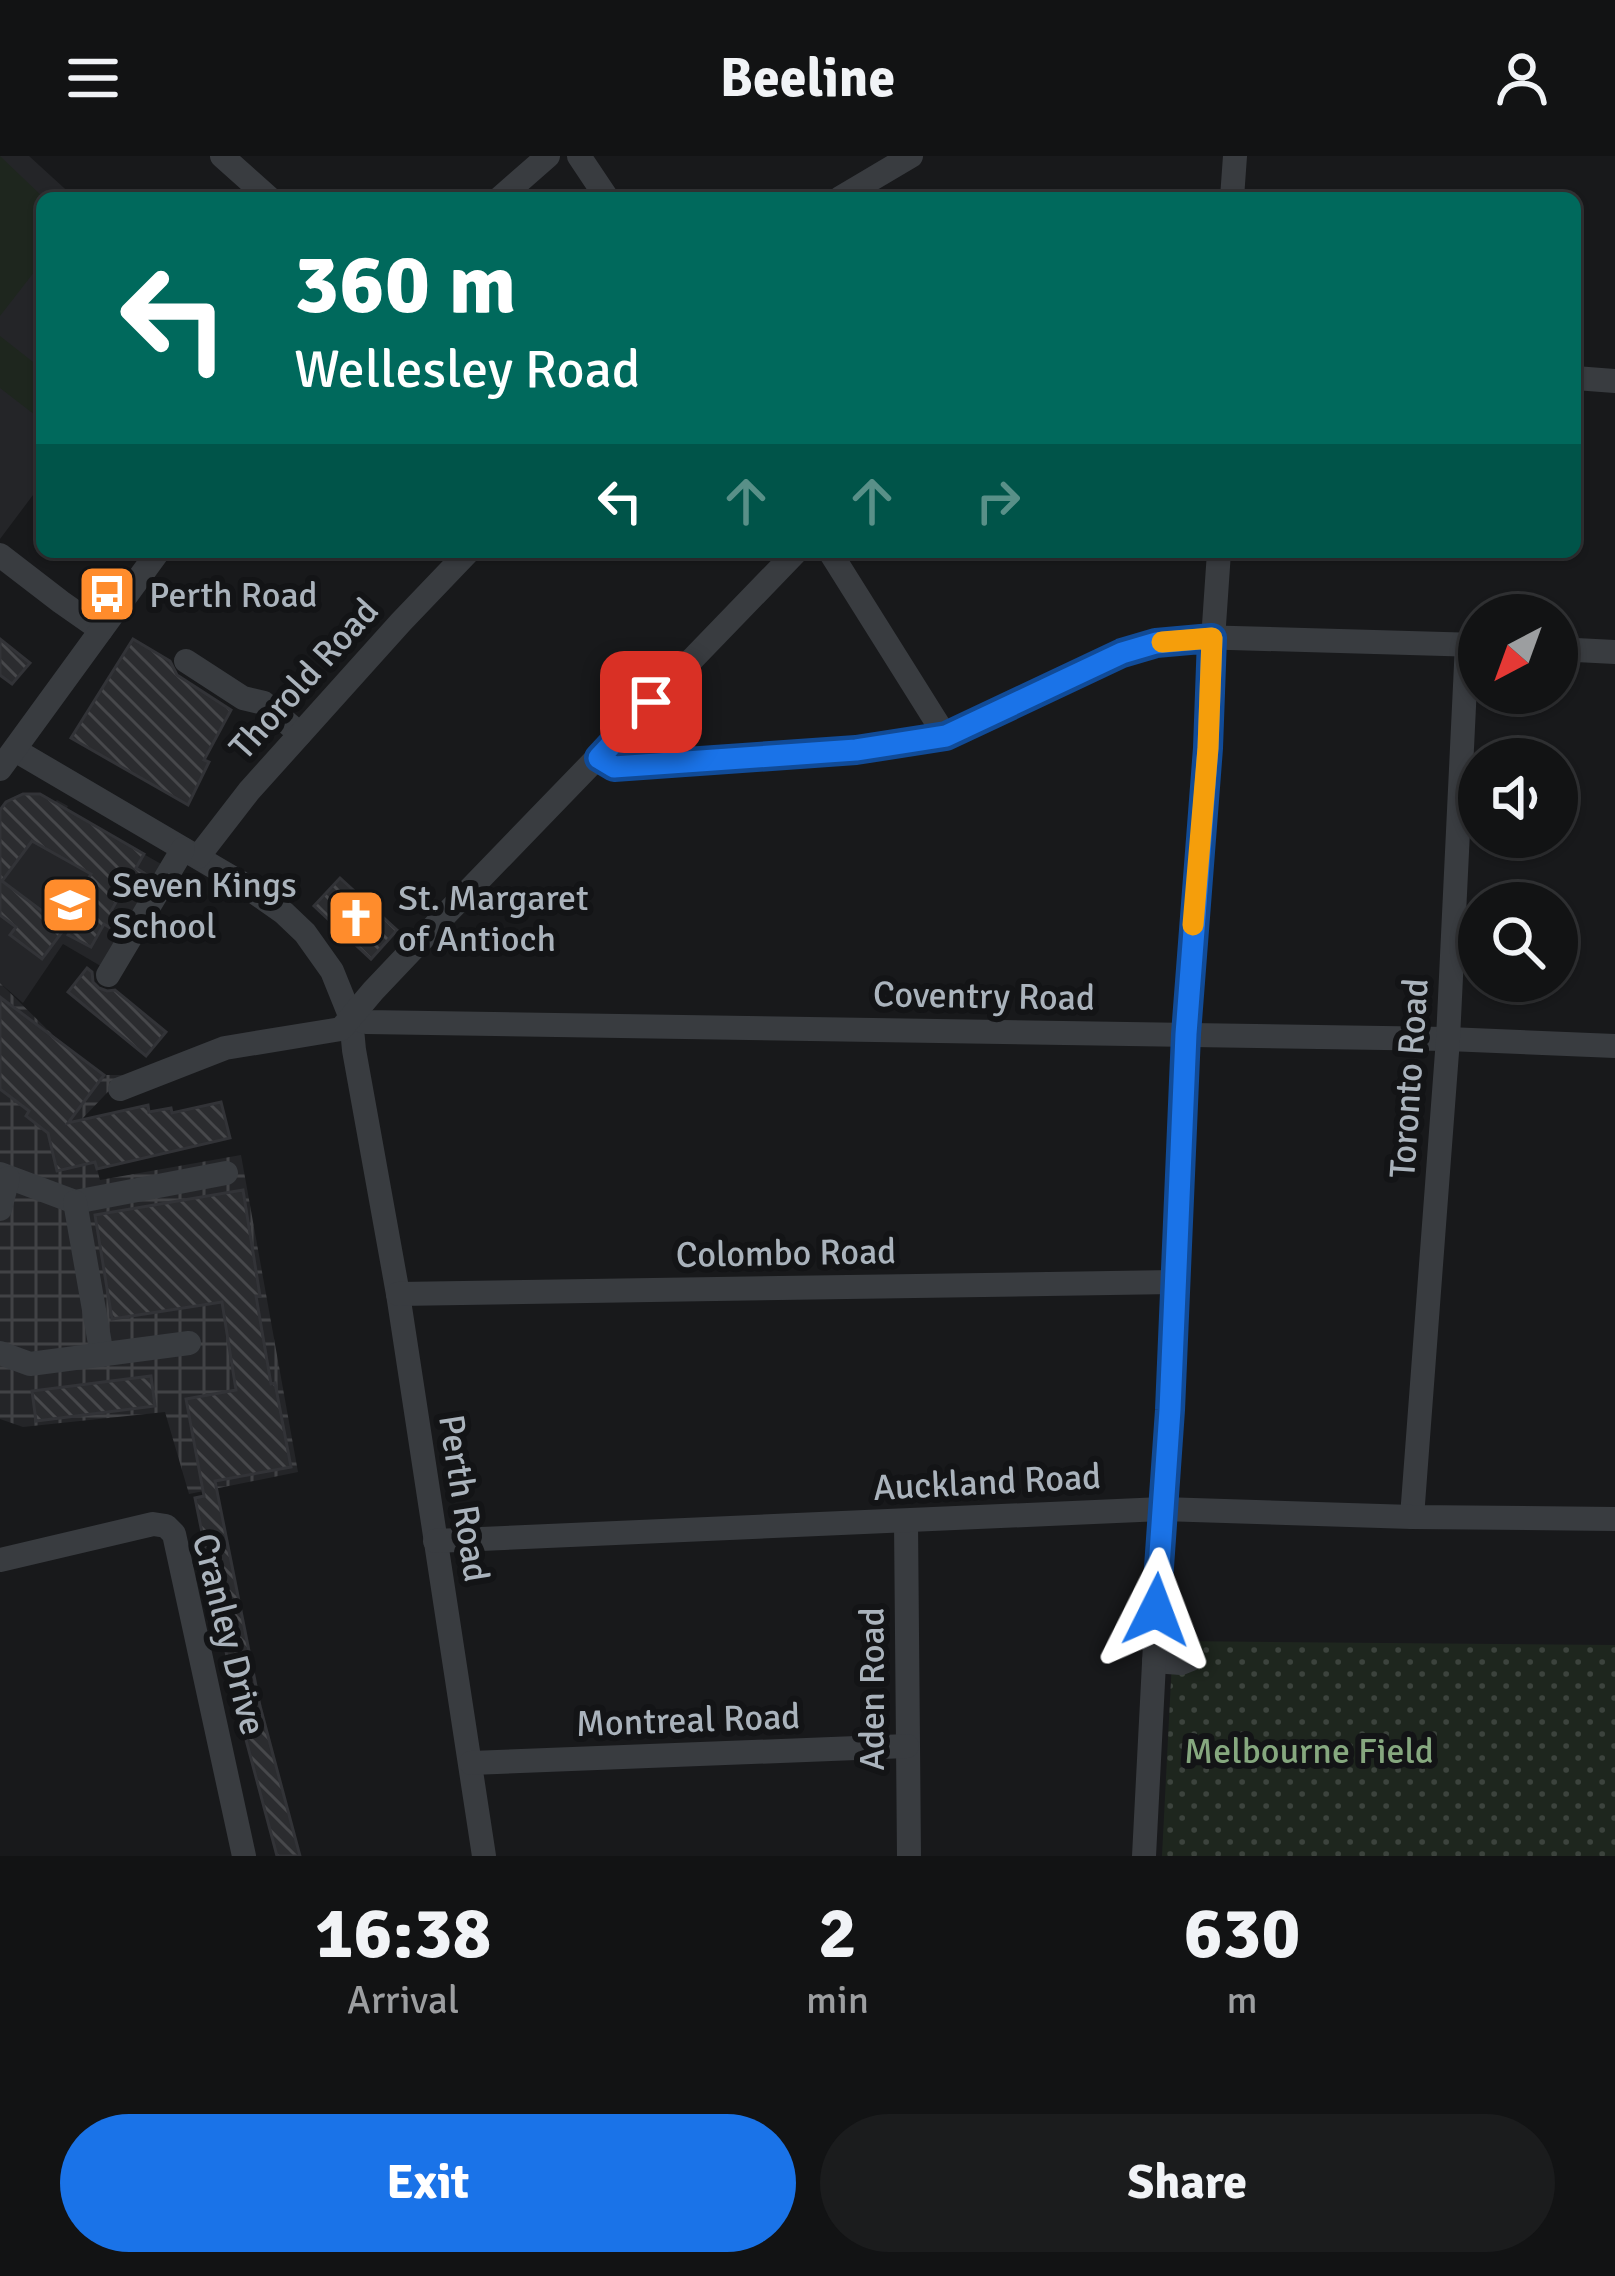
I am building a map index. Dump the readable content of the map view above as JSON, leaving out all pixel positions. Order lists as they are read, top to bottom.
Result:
{
  "streets": {
    "street": [
      "Thorold Road",
      "Coventry Road",
      "Toronto Road",
      "Colombo Road",
      "Auckland Road",
      "Perth Road",
      "Cranley Drive",
      "Aden Road",
      "Montreal Road"
    ]
  },
  "crossings": [
    ["Thorold Road", "Perth Road"],
    ["Coventry Road", "Toronto Road"],
    ["Coventry Road", "Perth Road"],
    ["Toronto Road", "Auckland Road"],
    ["Colombo Road", "Perth Road"],
    ["Auckland Road", "Perth Road"],
    ["Auckland Road", "Aden Road"],
    ["Perth Road", "Montreal Road"],
    ["Aden Road", "Montreal Road"]
  ],
  "parks": ["Melbourne Field"],
  "places": {
    "bus stop": ["Perth Road"],
    "school or university": ["Seven Kings School"],
    "church": ["St. Margaret of Antioch"]
  },
  "north": "bottom left",
  "page": {
    "header": "Beeline",
    "turn": ["360 m", "Wellesley Road"],
    "eta": [
      "16:38",
      "Arrival",
      "2",
      "min",
      "630",
      "m"
    ],
    "buttons": ["Exit", "Share"]
  }
}
